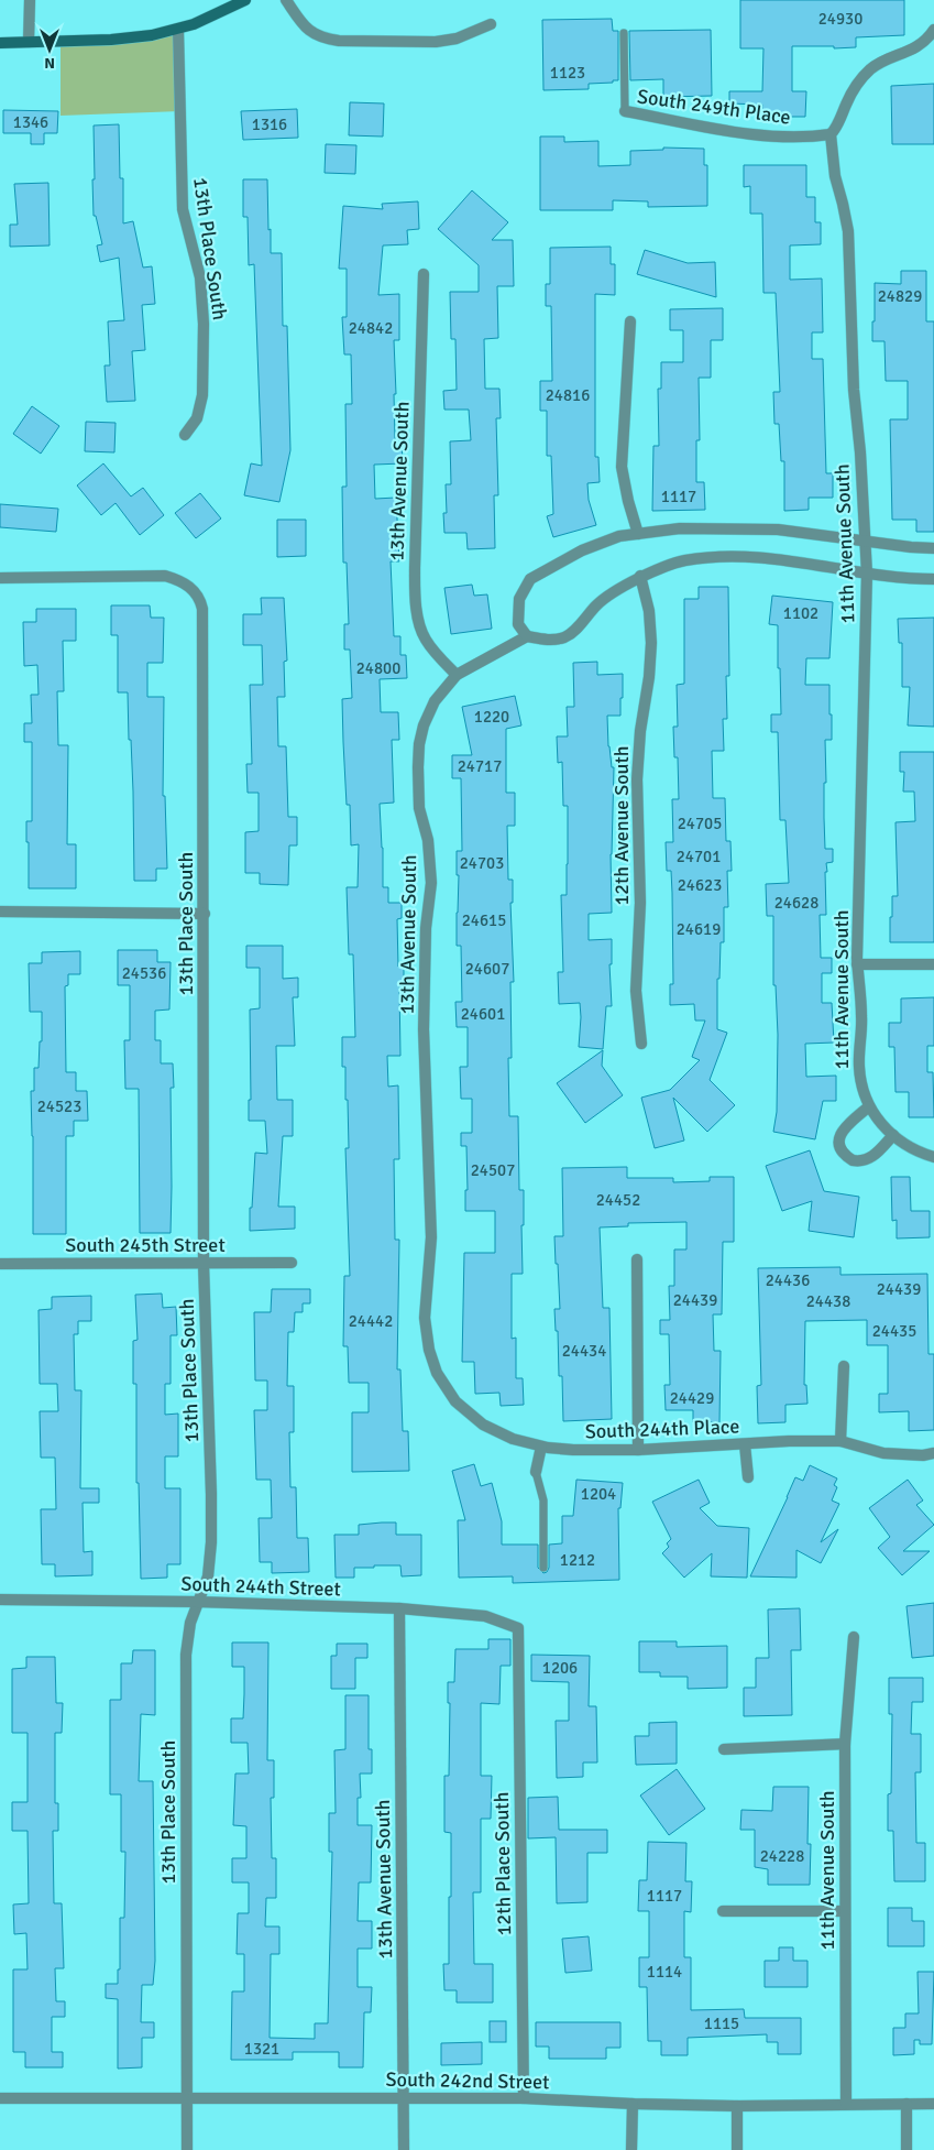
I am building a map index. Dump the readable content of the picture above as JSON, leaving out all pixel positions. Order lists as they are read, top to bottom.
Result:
{
  "streets": {
    "street": [
      "South 249th Place",
      "13th Place South",
      "13th Avenue South",
      "11th Avenue South",
      "12th Avenue South",
      "South 245th Street",
      "South 244th Place",
      "South 244th Street",
      "12th Place South",
      "South 242nd Street"
    ]
  },
  "crossings": [
    ["South 249th Place", "11th Avenue South"],
    ["13th Place South", "South 245th Street"],
    ["13th Place South", "South 244th Street"],
    ["13th Place South", "South 242nd Street"],
    ["13th Avenue South", "South 244th Place"],
    ["13th Avenue South", "South 244th Street"],
    ["13th Avenue South", "South 242nd Street"],
    ["11th Avenue South", "South 242nd Street"],
    ["South 244th Street", "12th Place South"],
    ["12th Place South", "South 242nd Street"]
  ],
  "house_numbers": [
    "24930",
    "1123",
    "1346",
    "1316",
    "24829",
    "24842",
    "24816",
    "1117",
    "1102",
    "24800",
    "1220",
    "24717",
    "24705",
    "24701",
    "24703",
    "24623",
    "24628",
    "24615",
    "24619",
    "24607",
    "24536",
    "24601",
    "24523",
    "24507",
    "24452",
    "24436",
    "24439",
    "24439",
    "24438",
    "24442",
    "24435",
    "24434",
    "24429",
    "1204",
    "1212",
    "1206",
    "24228",
    "1117",
    "1114",
    "1115",
    "1321"
  ],
  "north": "bottom"
}
